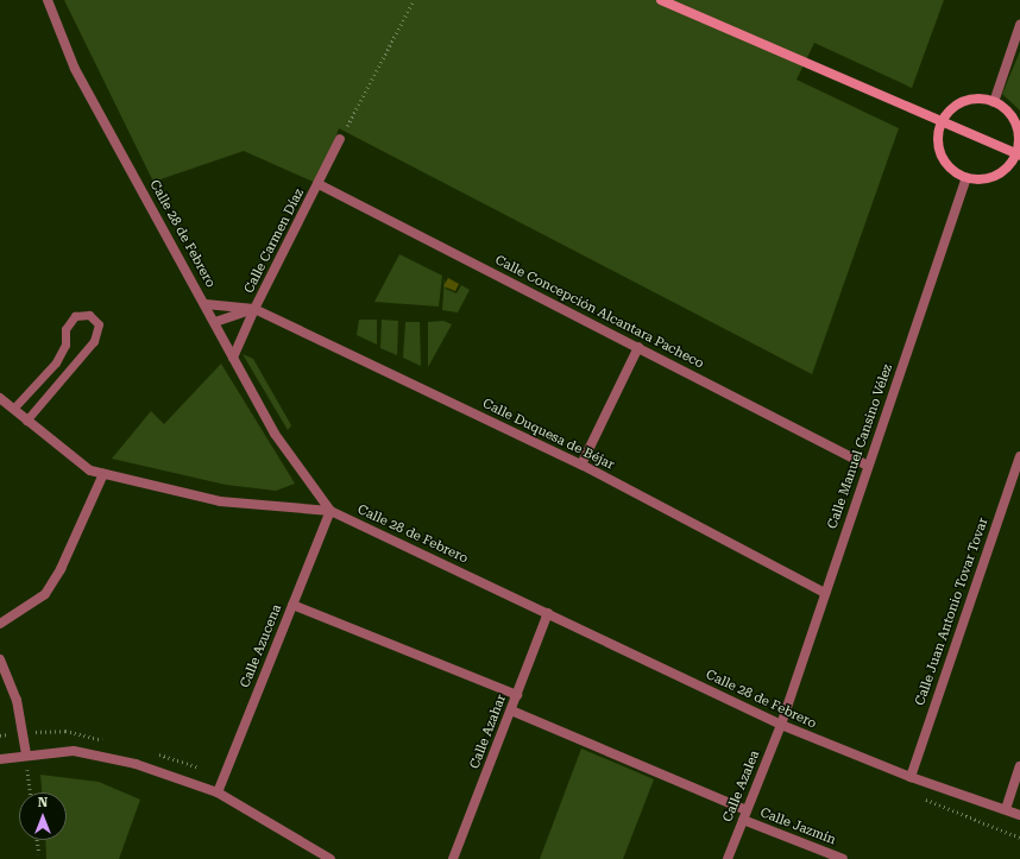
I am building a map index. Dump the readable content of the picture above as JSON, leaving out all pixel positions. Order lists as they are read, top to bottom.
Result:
{
  "streets": {
    "street": [
      "Calle 28 de Febrero",
      "Calle Carmen Díaz",
      "Calle Concepción Alcantara Pacheco",
      "Calle Duquesa de Béjar",
      "Calle Manuel Cansino Vélez",
      "Calle Juan Antonio Tovar Tovar",
      "Calle Azucena",
      "Calle Azahar",
      "Calle Azalea",
      "Calle Jazmín"
    ]
  },
  "crossings": [
    ["Calle 28 de Febrero", "Calle Carmen Díaz"],
    ["Calle 28 de Febrero", "Calle Manuel Cansino Vélez"],
    ["Calle 28 de Febrero", "Calle Juan Antonio Tovar Tovar"],
    ["Calle 28 de Febrero", "Calle Azucena"],
    ["Calle 28 de Febrero", "Calle Azahar"],
    ["Calle 28 de Febrero", "Calle Azalea"],
    ["Calle Carmen Díaz", "Calle Concepción Alcantara Pacheco"],
    ["Calle Carmen Díaz", "Calle Duquesa de Béjar"],
    ["Calle Concepción Alcantara Pacheco", "Calle Manuel Cansino Vélez"],
    ["Calle Duquesa de Béjar", "Calle Manuel Cansino Vélez"],
    ["Calle Manuel Cansino Vélez", "Calle Azalea"],
    ["Calle Azalea", "Calle Jazmín"]
  ],
  "north": "top"
}
